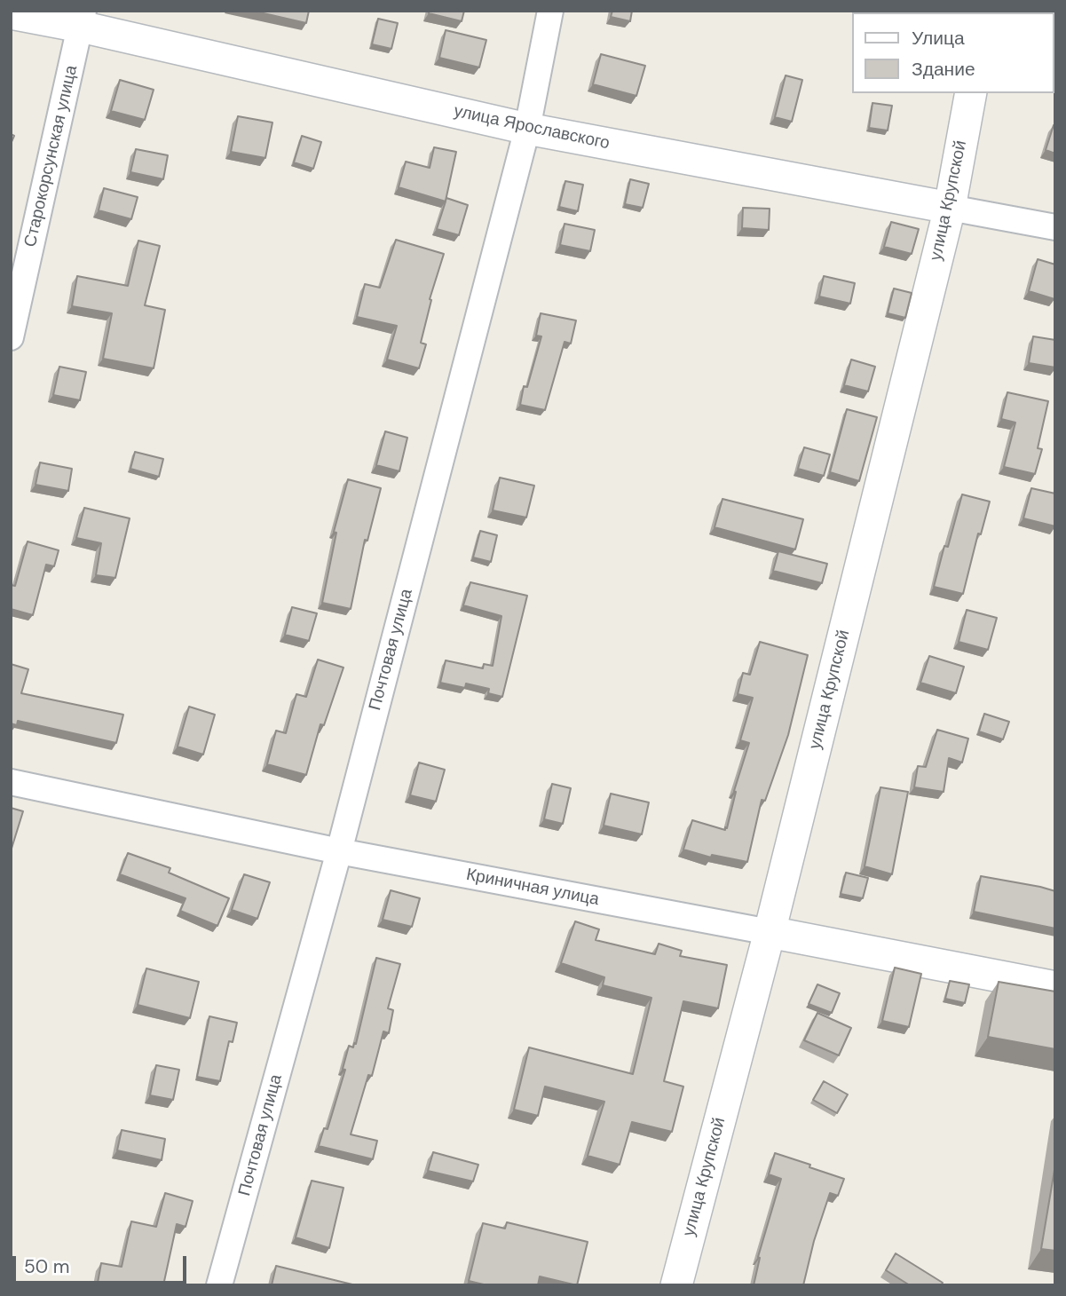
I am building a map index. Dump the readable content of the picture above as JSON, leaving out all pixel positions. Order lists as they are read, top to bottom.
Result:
{
  "streets": {
    "street": [
      "улица Ярославского",
      "Старокорсунская улица",
      "улица Крупской",
      "Почтовая улица",
      "Криничная улица"
    ]
  },
  "crossings": [
    ["улица Ярославского", "Старокорсунская улица"],
    ["улица Ярославского", "улица Крупской"],
    ["улица Ярославского", "Почтовая улица"],
    ["улица Крупской", "Криничная улица"],
    ["Почтовая улица", "Криничная улица"]
  ],
  "legend": ["Улица", "Здание"],
  "scale_bar": "50 m"
}
